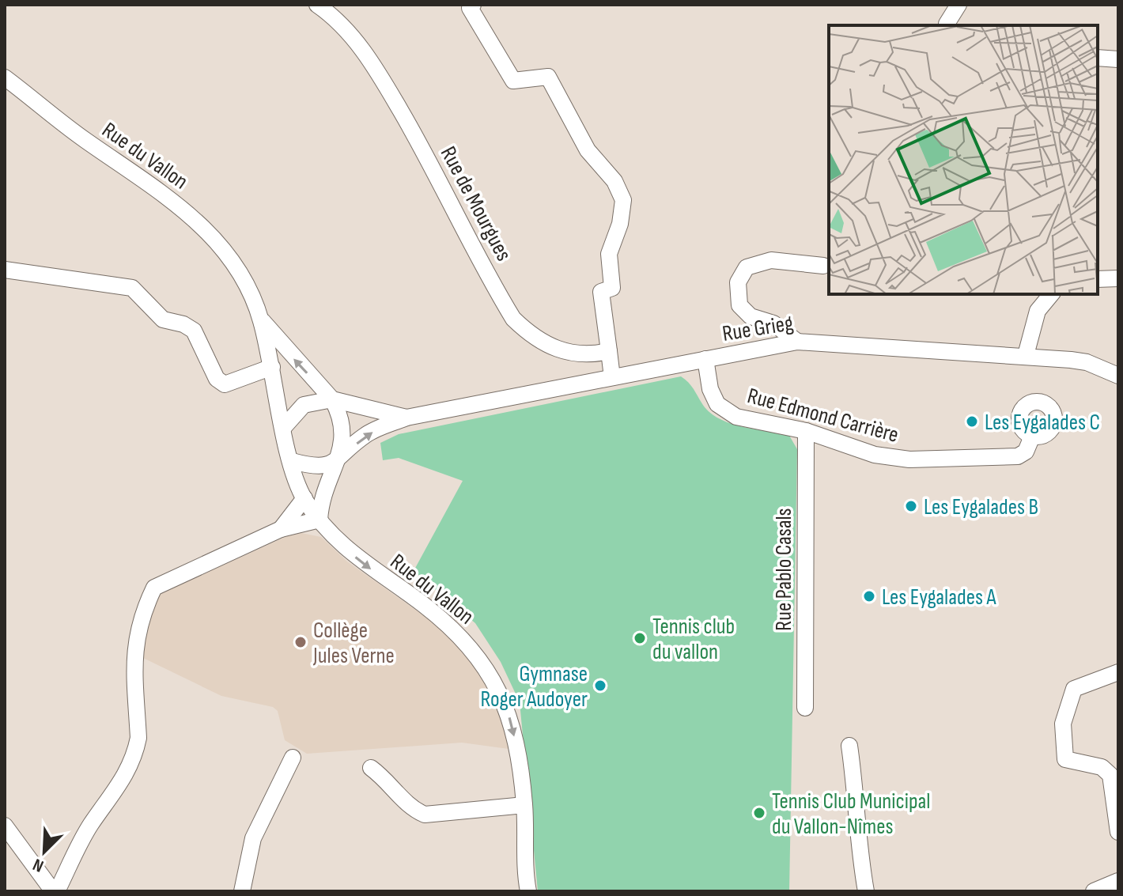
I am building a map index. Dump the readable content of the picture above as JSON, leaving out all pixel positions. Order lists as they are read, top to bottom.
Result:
{
  "streets": {
    "street": [
      "Rue du Vallon",
      "Rue de Mourgues",
      "Rue Grieg",
      "Rue Edmond Carrière",
      "Rue Pablo Casals"
    ]
  },
  "crossings": [
    ["Rue du Vallon", "Rue Grieg"],
    ["Rue Grieg", "Rue Edmond Carrière"],
    ["Rue Edmond Carrière", "Rue Pablo Casals"]
  ],
  "places": [
    "Les Eygalades C",
    "Les Eygalades B",
    "Les Eygalades A",
    "Tennis club du vallon",
    "Collège Jules Verne",
    "Gymnase Roger Audoyer",
    "Tennis Club Municipal du Vallon-Nîmes"
  ],
  "north": "bottom left"
}
